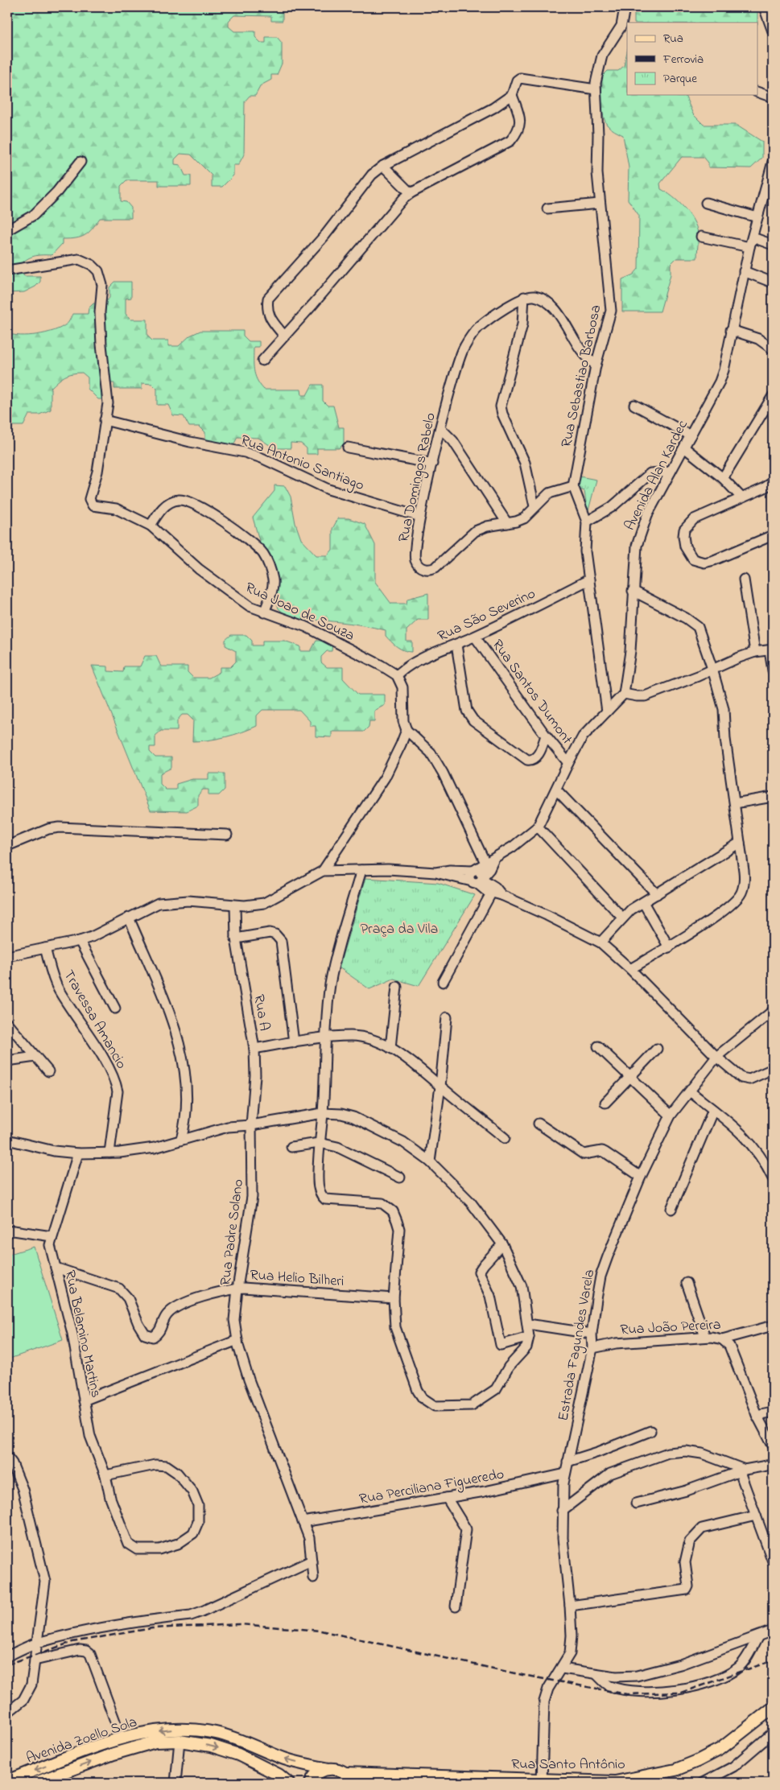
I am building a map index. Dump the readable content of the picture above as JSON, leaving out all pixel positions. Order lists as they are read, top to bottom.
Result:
{
  "streets": {
    "main road": ["Avenida Zoello Sola", "Rua Santo Antônio"],
    "street": [
      "Rua Sebastiao Barbosa",
      "Rua Antonio Santiago",
      "Avenida Alan Kardec",
      "Rua Domingos Rabelo",
      "Rua Joao de Souza",
      "Rua São Severino",
      "Rua Santos Dumont",
      "Rua A",
      "Travessa Amancio",
      "Rua Padre Solano",
      "Rua Helio Bilheri",
      "Rua João Pereira",
      "Rua Belamino Martins",
      "Estrada Fagundes Varela",
      "Rua Perciliana Figueredo"
    ]
  },
  "crossings": [
    ["Rua Sebastiao Barbosa", "Rua Domingos Rabelo"],
    ["Rua Antonio Santiago", "Rua Domingos Rabelo"],
    ["Rua Antonio Santiago", "Rua Joao de Souza"],
    ["Rua Joao de Souza", "Rua São Severino"],
    ["Rua São Severino", "Rua Santos Dumont"],
    ["Rua A", "Rua Padre Solano"],
    ["Rua Padre Solano", "Rua Helio Bilheri"],
    ["Rua Padre Solano", "Rua Perciliana Figueredo"],
    ["Rua Helio Bilheri", "Rua Belamino Martins"],
    ["Rua João Pereira", "Estrada Fagundes Varela"],
    ["Estrada Fagundes Varela", "Rua Perciliana Figueredo"],
    ["Estrada Fagundes Varela", "Rua Santo Antônio"],
    ["Avenida Zoello Sola", "Rua Santo Antônio"]
  ],
  "parks": ["Praça da Vila"],
  "legend": ["Rua", "Ferrovia", "Parque"]
}
